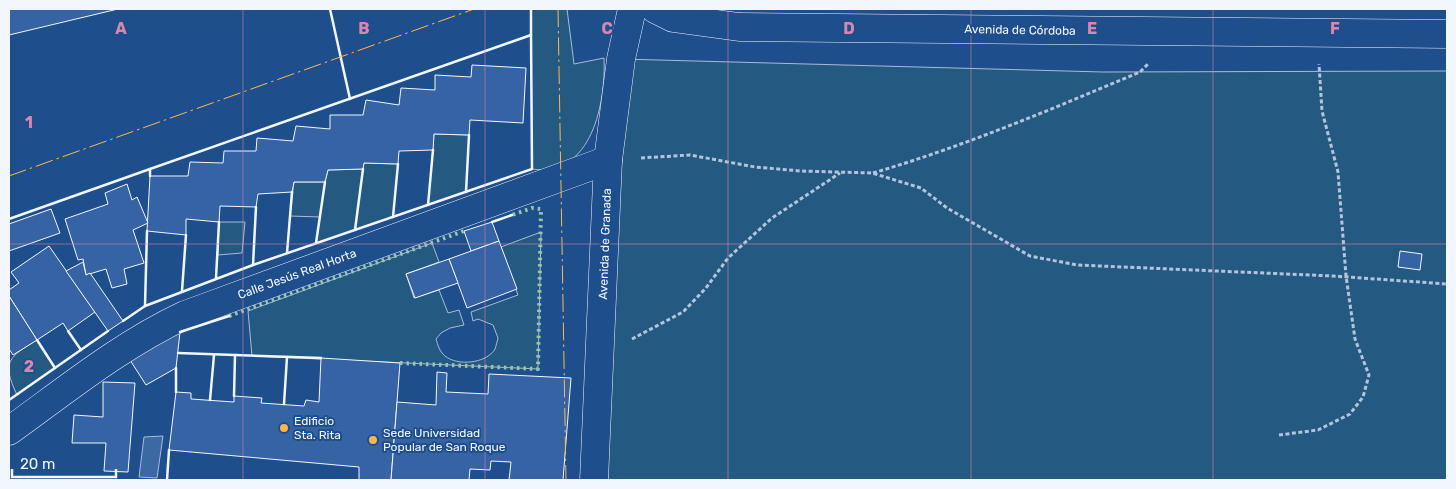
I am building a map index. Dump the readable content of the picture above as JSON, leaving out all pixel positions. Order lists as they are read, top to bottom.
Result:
{
  "streets": {
    "street": ["Avenida de Córdoba", "Avenida de Granada", "Calle Jesús Real Horta"]
  },
  "crossings": [
    ["Avenida de Granada", "Calle Jesús Real Horta"]
  ],
  "places": ["Edificio Sta. Rita", "Sede Universidad Popular de San Roque"],
  "scale_bar": "20 m",
  "grid": {
    "columns": [
      "A",
      "B",
      "C",
      "D",
      "E",
      "F"
    ],
    "rows": ["1", "2"]
  }
}
